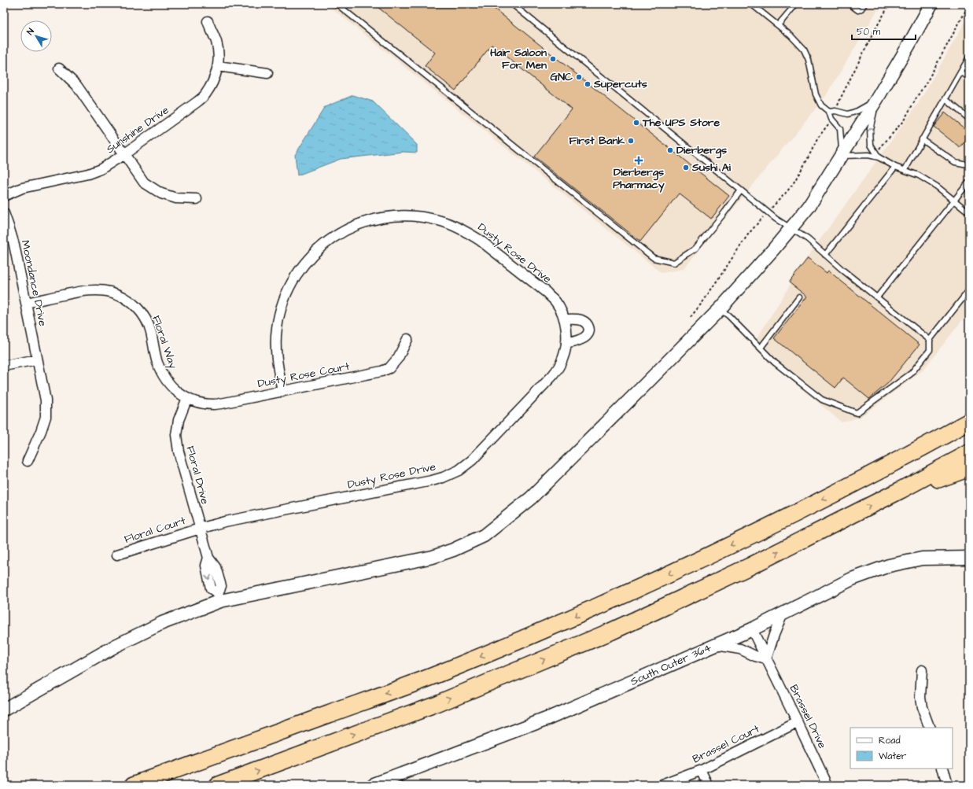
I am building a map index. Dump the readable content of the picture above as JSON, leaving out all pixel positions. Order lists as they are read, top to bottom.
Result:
{
  "streets": {
    "main road": ["South Outer 364"],
    "street": [
      "Sunshine Drive",
      "Dusty Rose Drive",
      "Moondance Drive",
      "Floral Way",
      "Dusty Rose Court",
      "Floral Drive",
      "Floral Court",
      "Brassel Drive",
      "Brassel Court"
    ]
  },
  "crossings": [
    ["Dusty Rose Drive", "Dusty Rose Court"],
    ["Dusty Rose Drive", "Floral Drive"],
    ["Dusty Rose Drive", "Floral Court"],
    ["Moondance Drive", "Floral Way"],
    ["Floral Way", "Dusty Rose Court"],
    ["Floral Way", "Floral Drive"],
    ["Dusty Rose Court", "Floral Drive"],
    ["Floral Drive", "Floral Court"],
    ["South Outer 364", "Brassel Drive"],
    ["Brassel Drive", "Brassel Court"]
  ],
  "places": {
    "other": [
      "Hair Saloon For Men",
      "GNC",
      "Supercuts",
      "The UPS Store",
      "First Bank",
      "Dierbergs",
      "Sushi Ai"
    ],
    "health": ["Dierbergs Pharmacy"]
  },
  "legend": ["Road", "Water"],
  "scale_bar": "50 m",
  "north": "top left"
}
